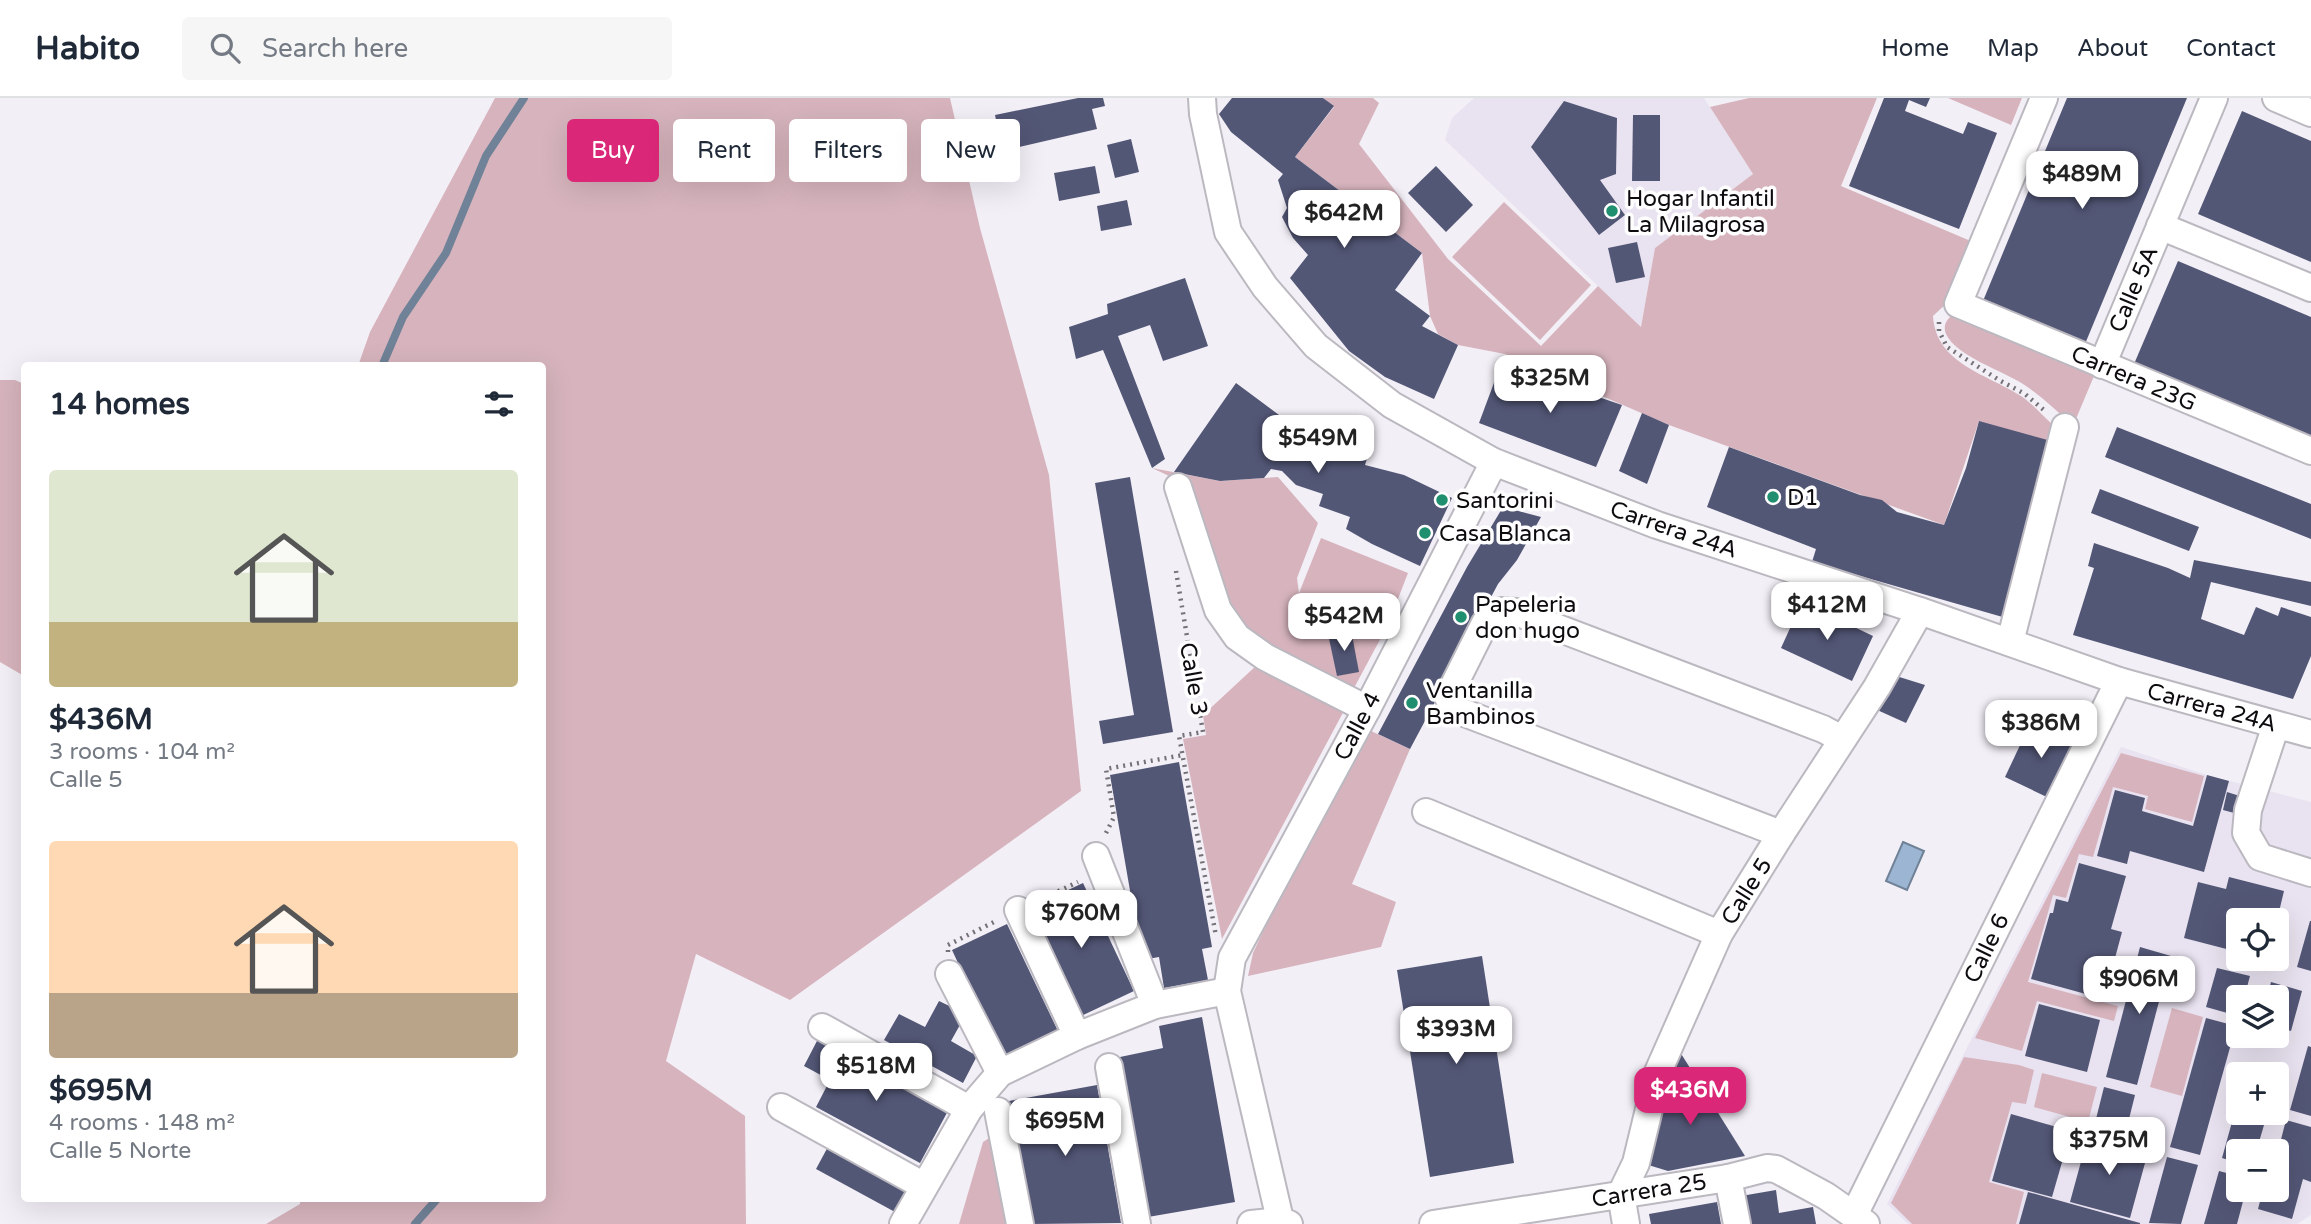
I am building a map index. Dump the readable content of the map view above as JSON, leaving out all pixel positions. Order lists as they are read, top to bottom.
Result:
{
  "streets": {
    "street": [
      "Calle 5A",
      "Carrera 23G",
      "Carrera 24A",
      "Calle 4",
      "Calle 5",
      "Calle 6",
      "Carrera 25"
    ],
    "path": ["Calle 3"]
  },
  "crossings": [
    ["Calle 5A", "Carrera 23G"],
    ["Carrera 24A", "Calle 4"],
    ["Carrera 24A", "Calle 5"],
    ["Carrera 24A", "Calle 6"],
    ["Calle 5", "Carrera 25"],
    ["Calle 6", "Carrera 25"]
  ],
  "places": [
    "Hogar Infantil La Milagrosa",
    "D1",
    "Santorini",
    "Casa Blanca",
    "Papeleria don hugo",
    "Ventanilla Bambinos"
  ],
  "page": {
    "header": "Habito",
    "search": "Search here",
    "nav": [
      "Home",
      "Map",
      "About",
      "Contact"
    ],
    "chip": [
      "Buy",
      "Rent",
      "Filters",
      "New"
    ],
    "price": [
      "$489M",
      "$642M",
      "$325M",
      "$549M",
      "$412M",
      "$542M",
      "$386M",
      "$760M",
      "$906M",
      "$393M",
      "$518M",
      "$436M",
      "$695M",
      "$375M"
    ],
    "heading": "14 homes",
    "list": [
      {
        "name": "$436M",
        "note": "3 rooms · 104 m² · Calle 5"
      },
      {
        "name": "$695M",
        "note": "4 rooms · 148 m² · Calle 5 Norte"
      }
    ],
    "map_buttons": ["+", "−"]
  }
}
